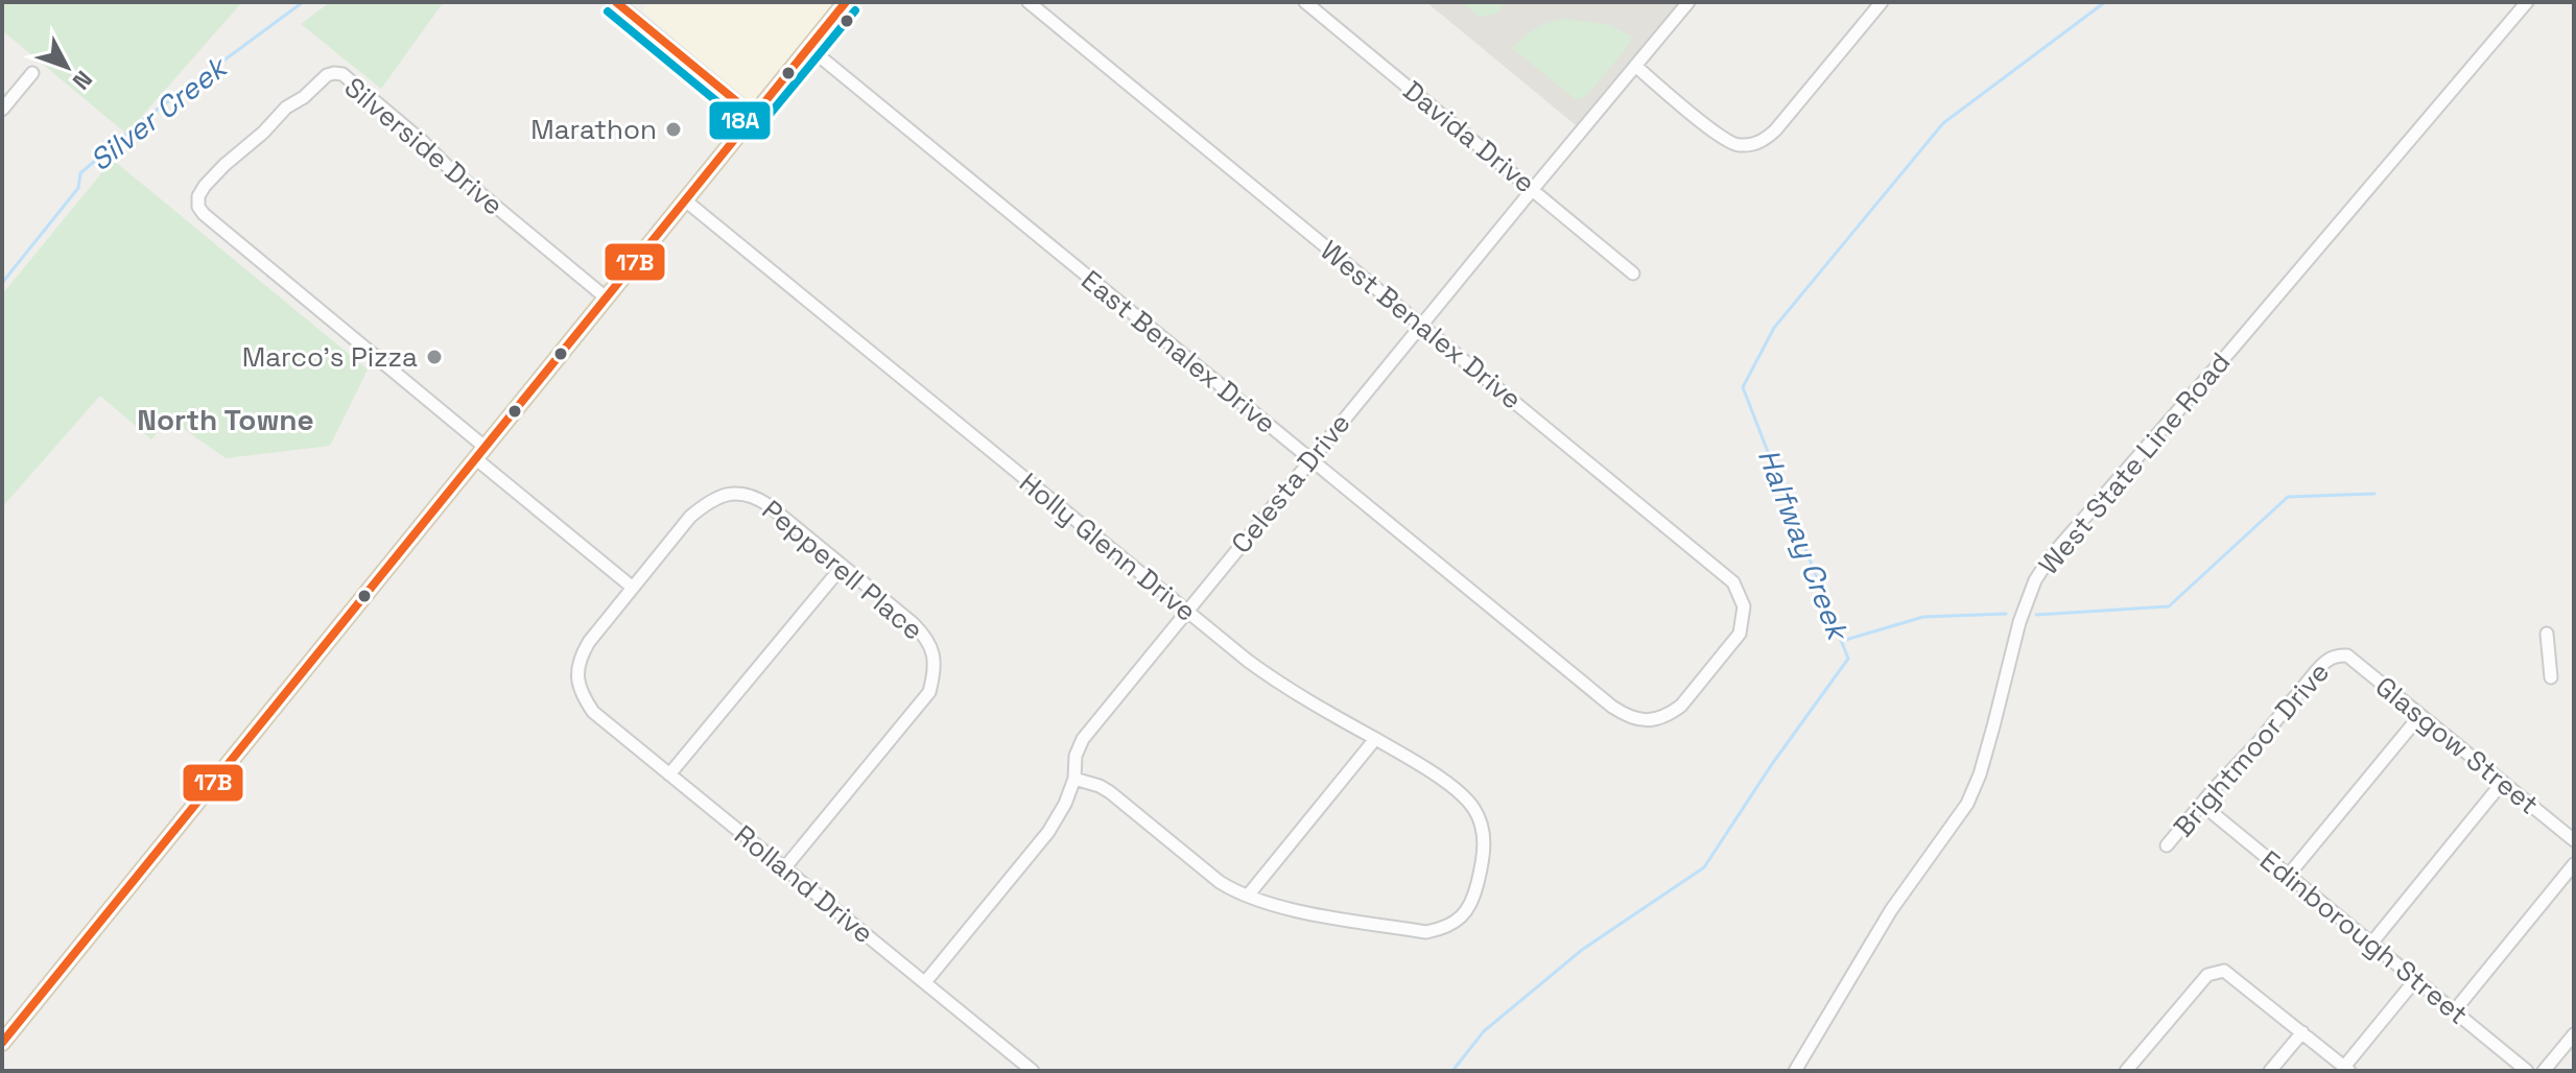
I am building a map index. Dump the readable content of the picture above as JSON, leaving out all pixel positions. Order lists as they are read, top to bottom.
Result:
{
  "streets": {
    "street": [
      "Davida Drive",
      "Silverside Drive",
      "West Benalex Drive",
      "East Benalex Drive",
      "West State Line Road",
      "Celesta Drive",
      "Holly Glenn Drive",
      "Pepperell Place",
      "Glasgow Street",
      "Brightmoor Drive",
      "Rolland Drive",
      "Edinborough Street"
    ]
  },
  "crossings": [
    ["Davida Drive", "Celesta Drive"],
    ["West Benalex Drive", "East Benalex Drive"],
    ["West Benalex Drive", "Celesta Drive"],
    ["East Benalex Drive", "Celesta Drive"],
    ["Celesta Drive", "Holly Glenn Drive"],
    ["Celesta Drive", "Rolland Drive"],
    ["Pepperell Place", "Rolland Drive"],
    ["Glasgow Street", "Brightmoor Drive"],
    ["Brightmoor Drive", "Edinborough Street"]
  ],
  "districts": ["North Towne"],
  "water": ["Silver Creek", "Halfway Creek"],
  "places": ["Marathon", "Marco's Pizza"],
  "lines": ["transit line 17B", "transit line 18A"],
  "north": "bottom right"
}
